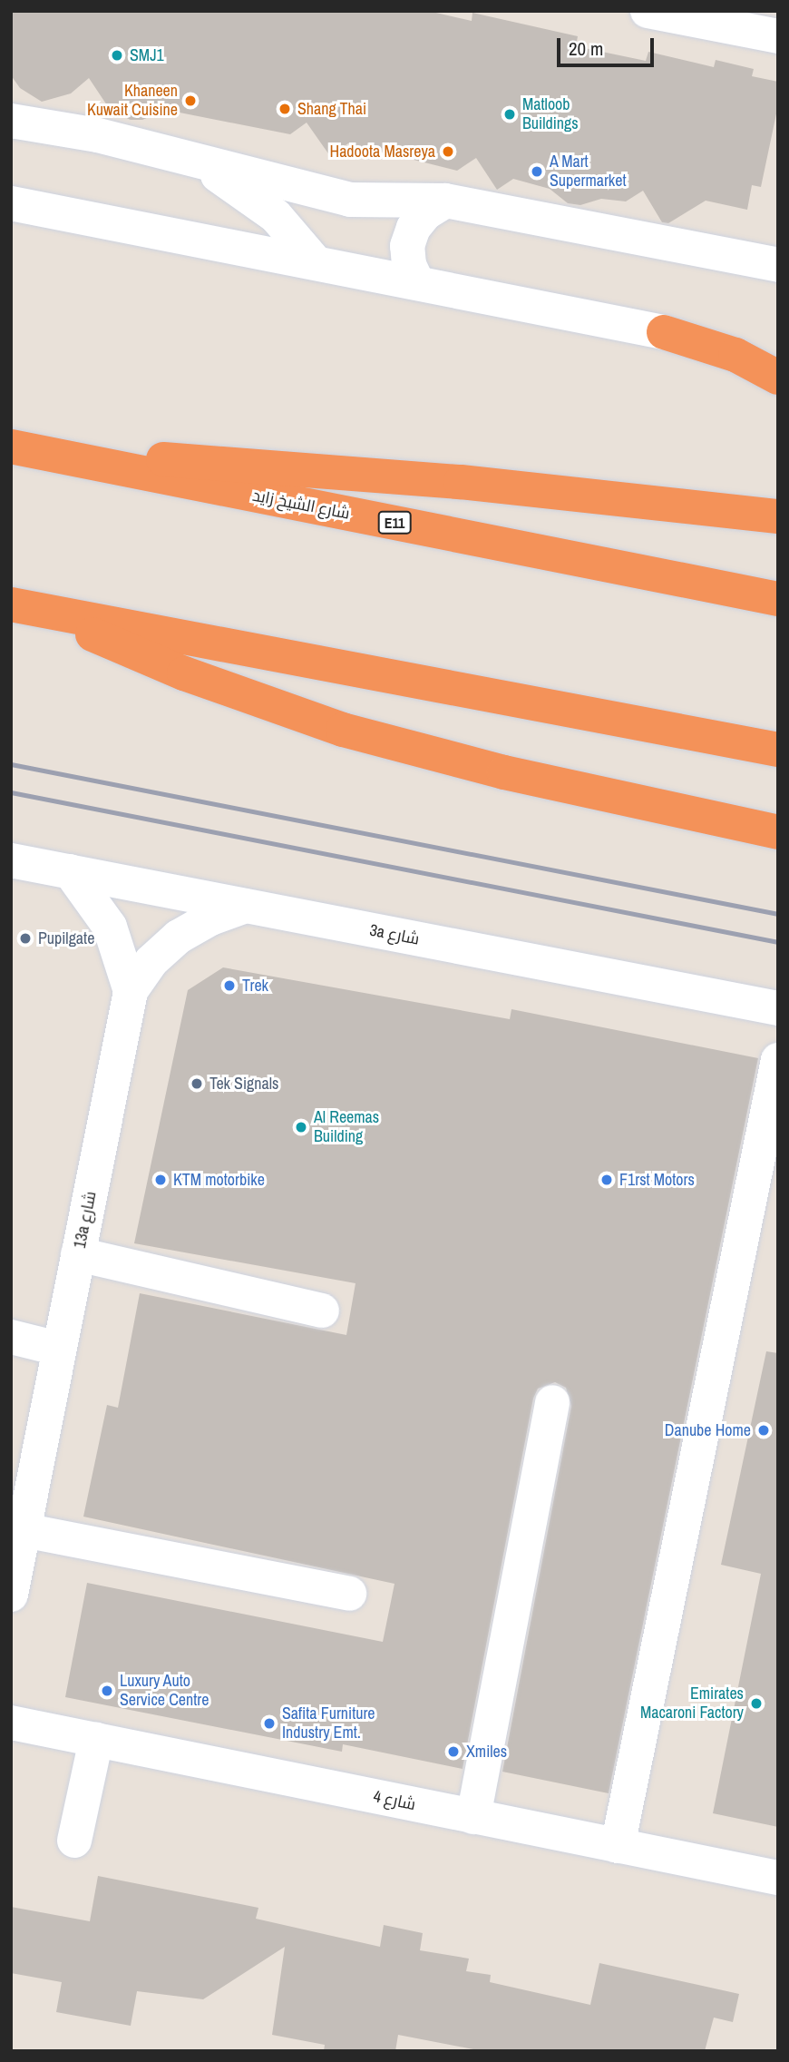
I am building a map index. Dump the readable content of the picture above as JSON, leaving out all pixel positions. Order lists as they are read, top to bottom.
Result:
{
  "streets": {
    "highway": ["شارع الشيخ زايد", "E11"],
    "street": ["3a شارع", "13a شارع", "شارع 4"]
  },
  "crossings": [
    ["3a شارع", "13a شارع"]
  ],
  "places": [
    "SMJ1",
    "Khaneen Kuwait Cuisine",
    "Shang Thai",
    "Matloob Buildings",
    "Hadoota Masreya",
    "A Mart Supermarket",
    "Pupilgate",
    "Trek",
    "Tek Signals",
    "Al Reemas Building",
    "KTM motorbike",
    "F1rst Motors",
    "Danube Home",
    "Luxury Auto Service Centre",
    "Emirates Macaroni Factory",
    "Safita Furniture Industry Emt.",
    "Xmiles"
  ],
  "scale_bar": "20 m"
}
